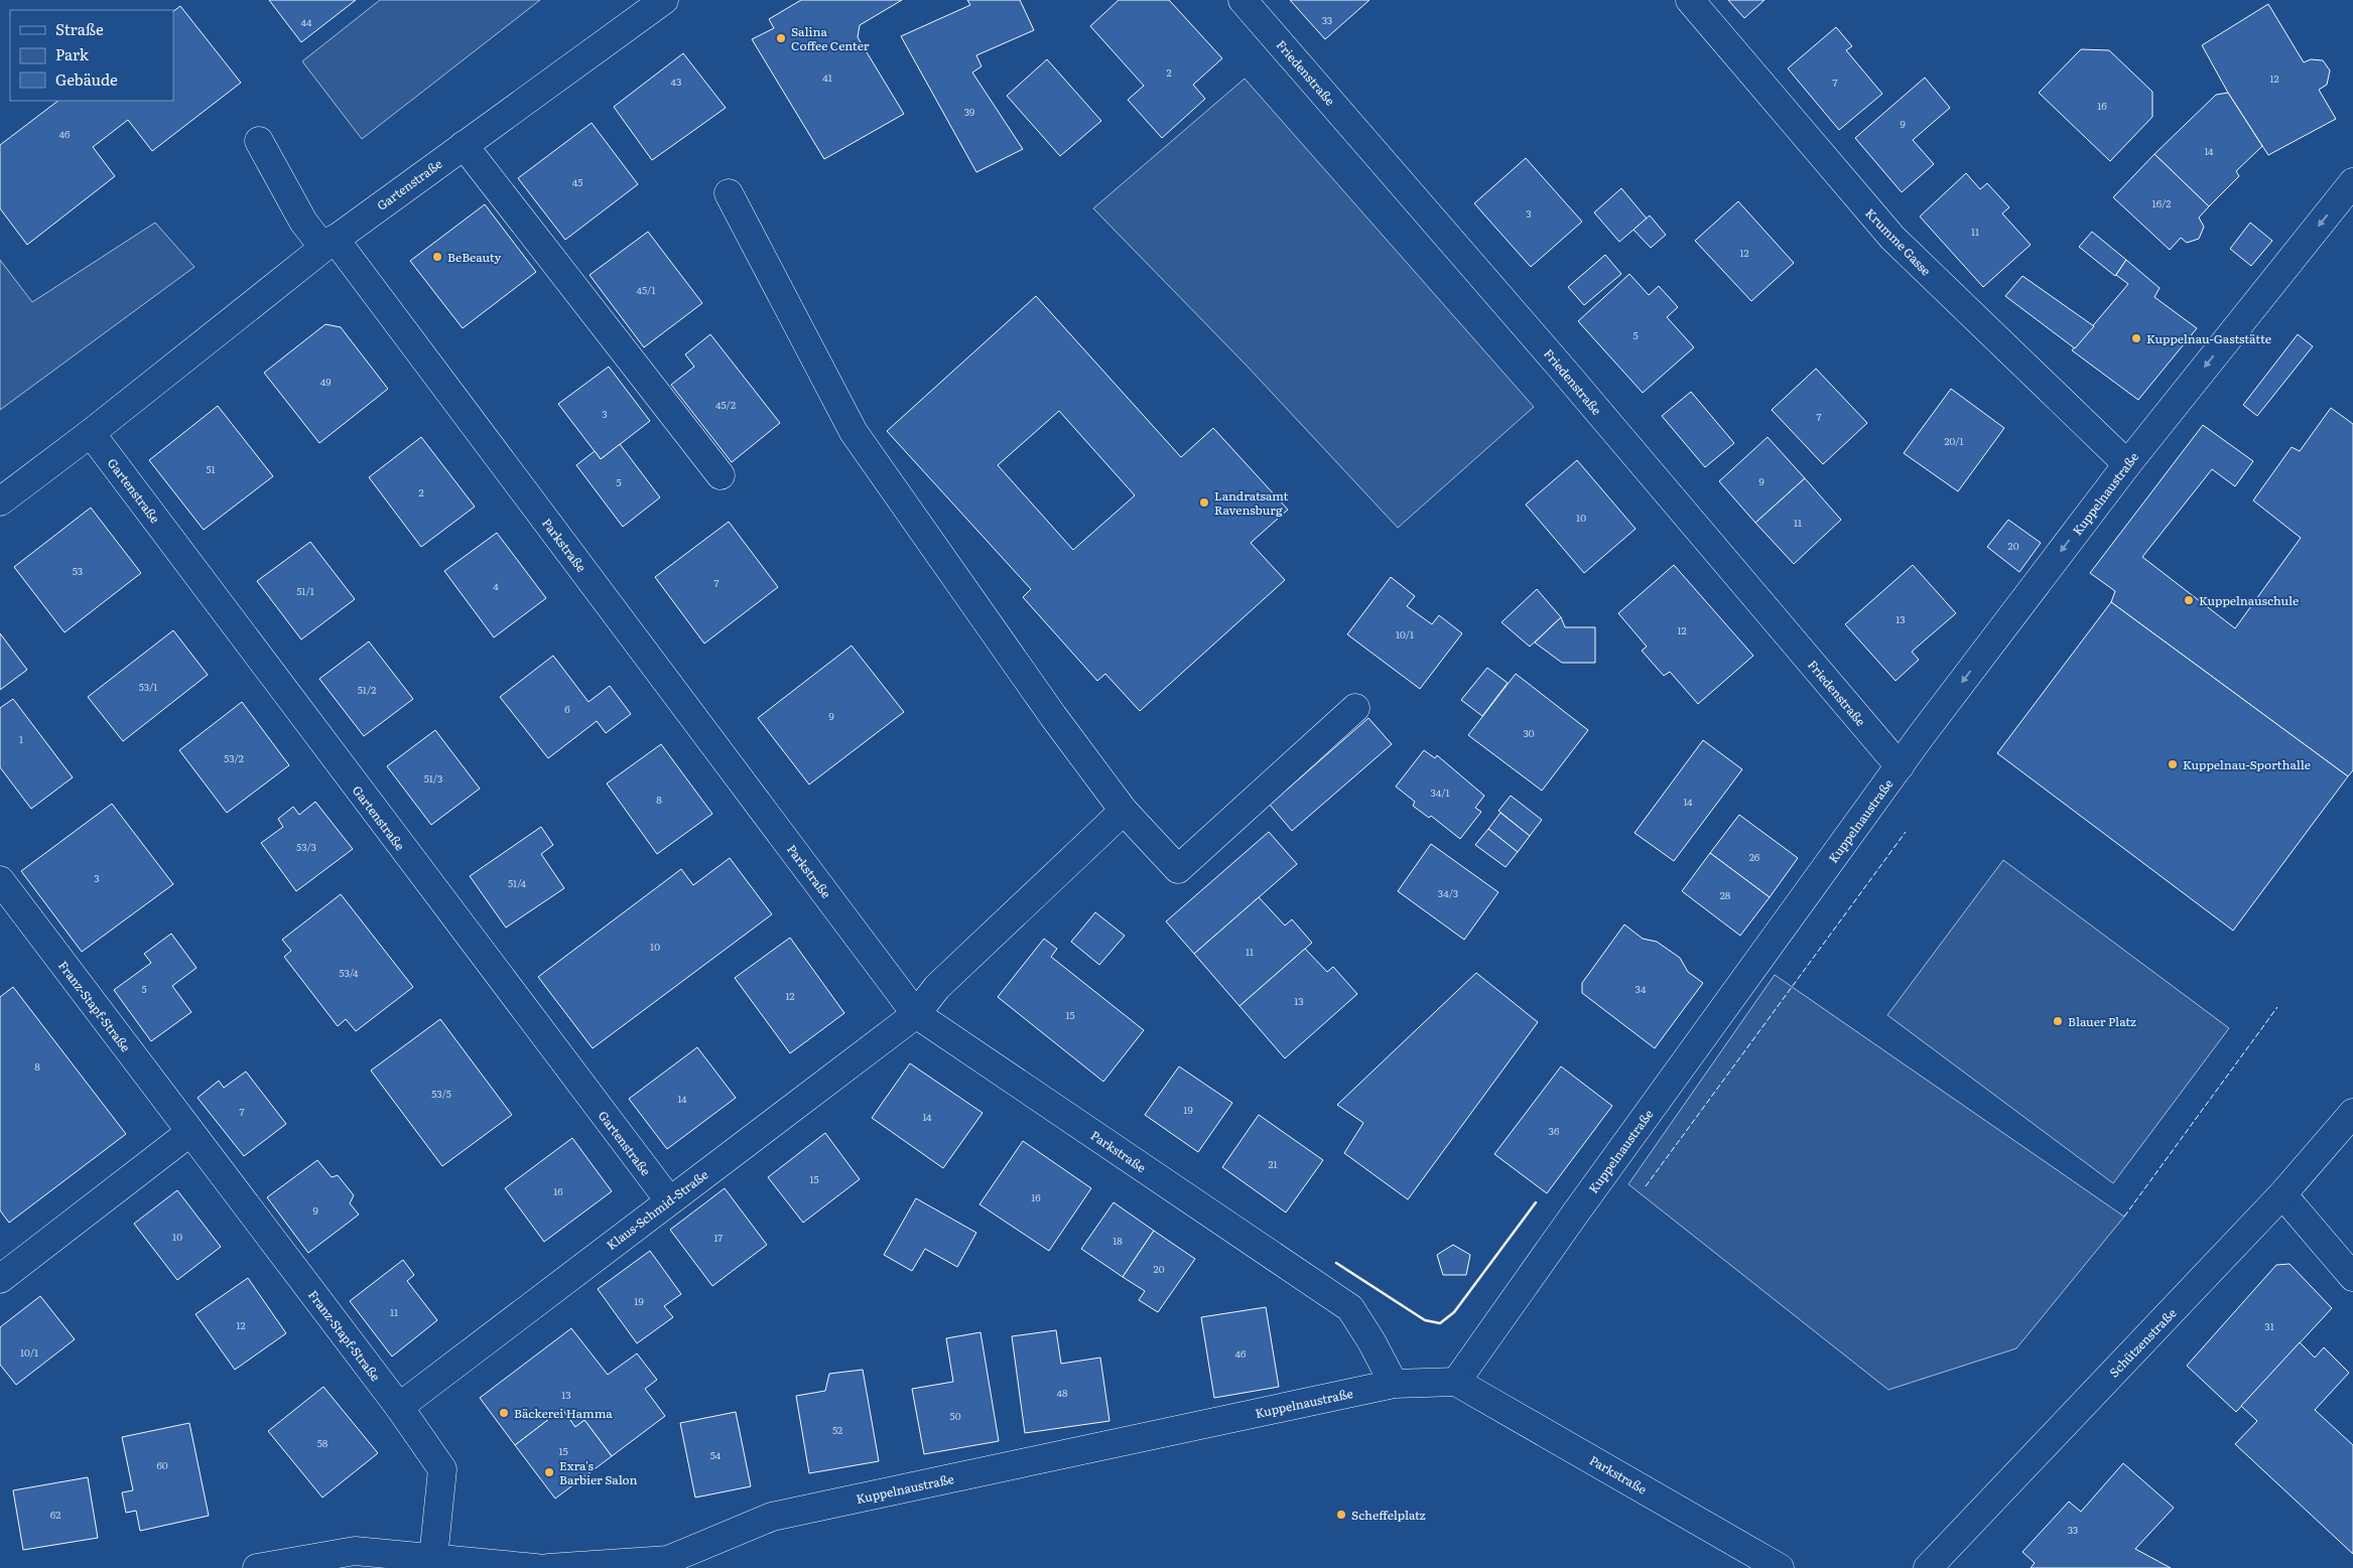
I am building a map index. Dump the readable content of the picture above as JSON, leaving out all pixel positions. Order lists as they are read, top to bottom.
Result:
{
  "streets": {
    "street": [
      "Friedenstraße",
      "Gartenstraße",
      "Krumme Gasse",
      "Kuppelnaustraße",
      "Parkstraße",
      "Franz-Stapf-Straße",
      "Klaus-Schmid-Straße",
      "Schützenstraße"
    ]
  },
  "crossings": [
    ["Friedenstraße", "Kuppelnaustraße"],
    ["Gartenstraße", "Parkstraße"],
    ["Gartenstraße", "Klaus-Schmid-Straße"],
    ["Krumme Gasse", "Kuppelnaustraße"],
    ["Kuppelnaustraße", "Parkstraße"],
    ["Parkstraße", "Klaus-Schmid-Straße"],
    ["Franz-Stapf-Straße", "Klaus-Schmid-Straße"]
  ],
  "places": [
    "Salina Coffee Center",
    "BeBeauty",
    "Kuppelnau-Gaststätte",
    "Landratsamt Ravensburg",
    "Kuppelnauschule",
    "Kuppelnau-Sporthalle",
    "Blauer Platz",
    "Bäckerei Hamma",
    "Exra's Barbier Salon",
    "Scheffelplatz"
  ],
  "house_numbers": [
    "33",
    "44",
    "2",
    "41",
    "12",
    "43",
    "7",
    "16",
    "39",
    "9",
    "46",
    "14",
    "45",
    "16/2",
    "3",
    "11",
    "12",
    "45/1",
    "5",
    "49",
    "45/2",
    "3",
    "7",
    "20/1",
    "51",
    "9",
    "5",
    "2",
    "10",
    "11",
    "20",
    "53",
    "7",
    "4",
    "51/1",
    "13",
    "12",
    "10/1",
    "53/1",
    "51/2",
    "6",
    "9",
    "30",
    "1",
    "53/2",
    "51/3",
    "34/1",
    "8",
    "14",
    "53/3",
    "26",
    "3",
    "51/4",
    "34/3",
    "28",
    "10",
    "11",
    "53/4",
    "5",
    "34",
    "12",
    "13",
    "15",
    "8",
    "53/5",
    "14",
    "19",
    "7",
    "14",
    "36",
    "21",
    "15",
    "16",
    "16",
    "9",
    "10",
    "17",
    "18",
    "20",
    "19",
    "11",
    "12",
    "31",
    "10/1",
    "46",
    "48",
    "13",
    "50",
    "52",
    "58",
    "15",
    "54",
    "60",
    "62",
    "33"
  ],
  "legend": ["Straße", "Park", "Gebäude"]
}
